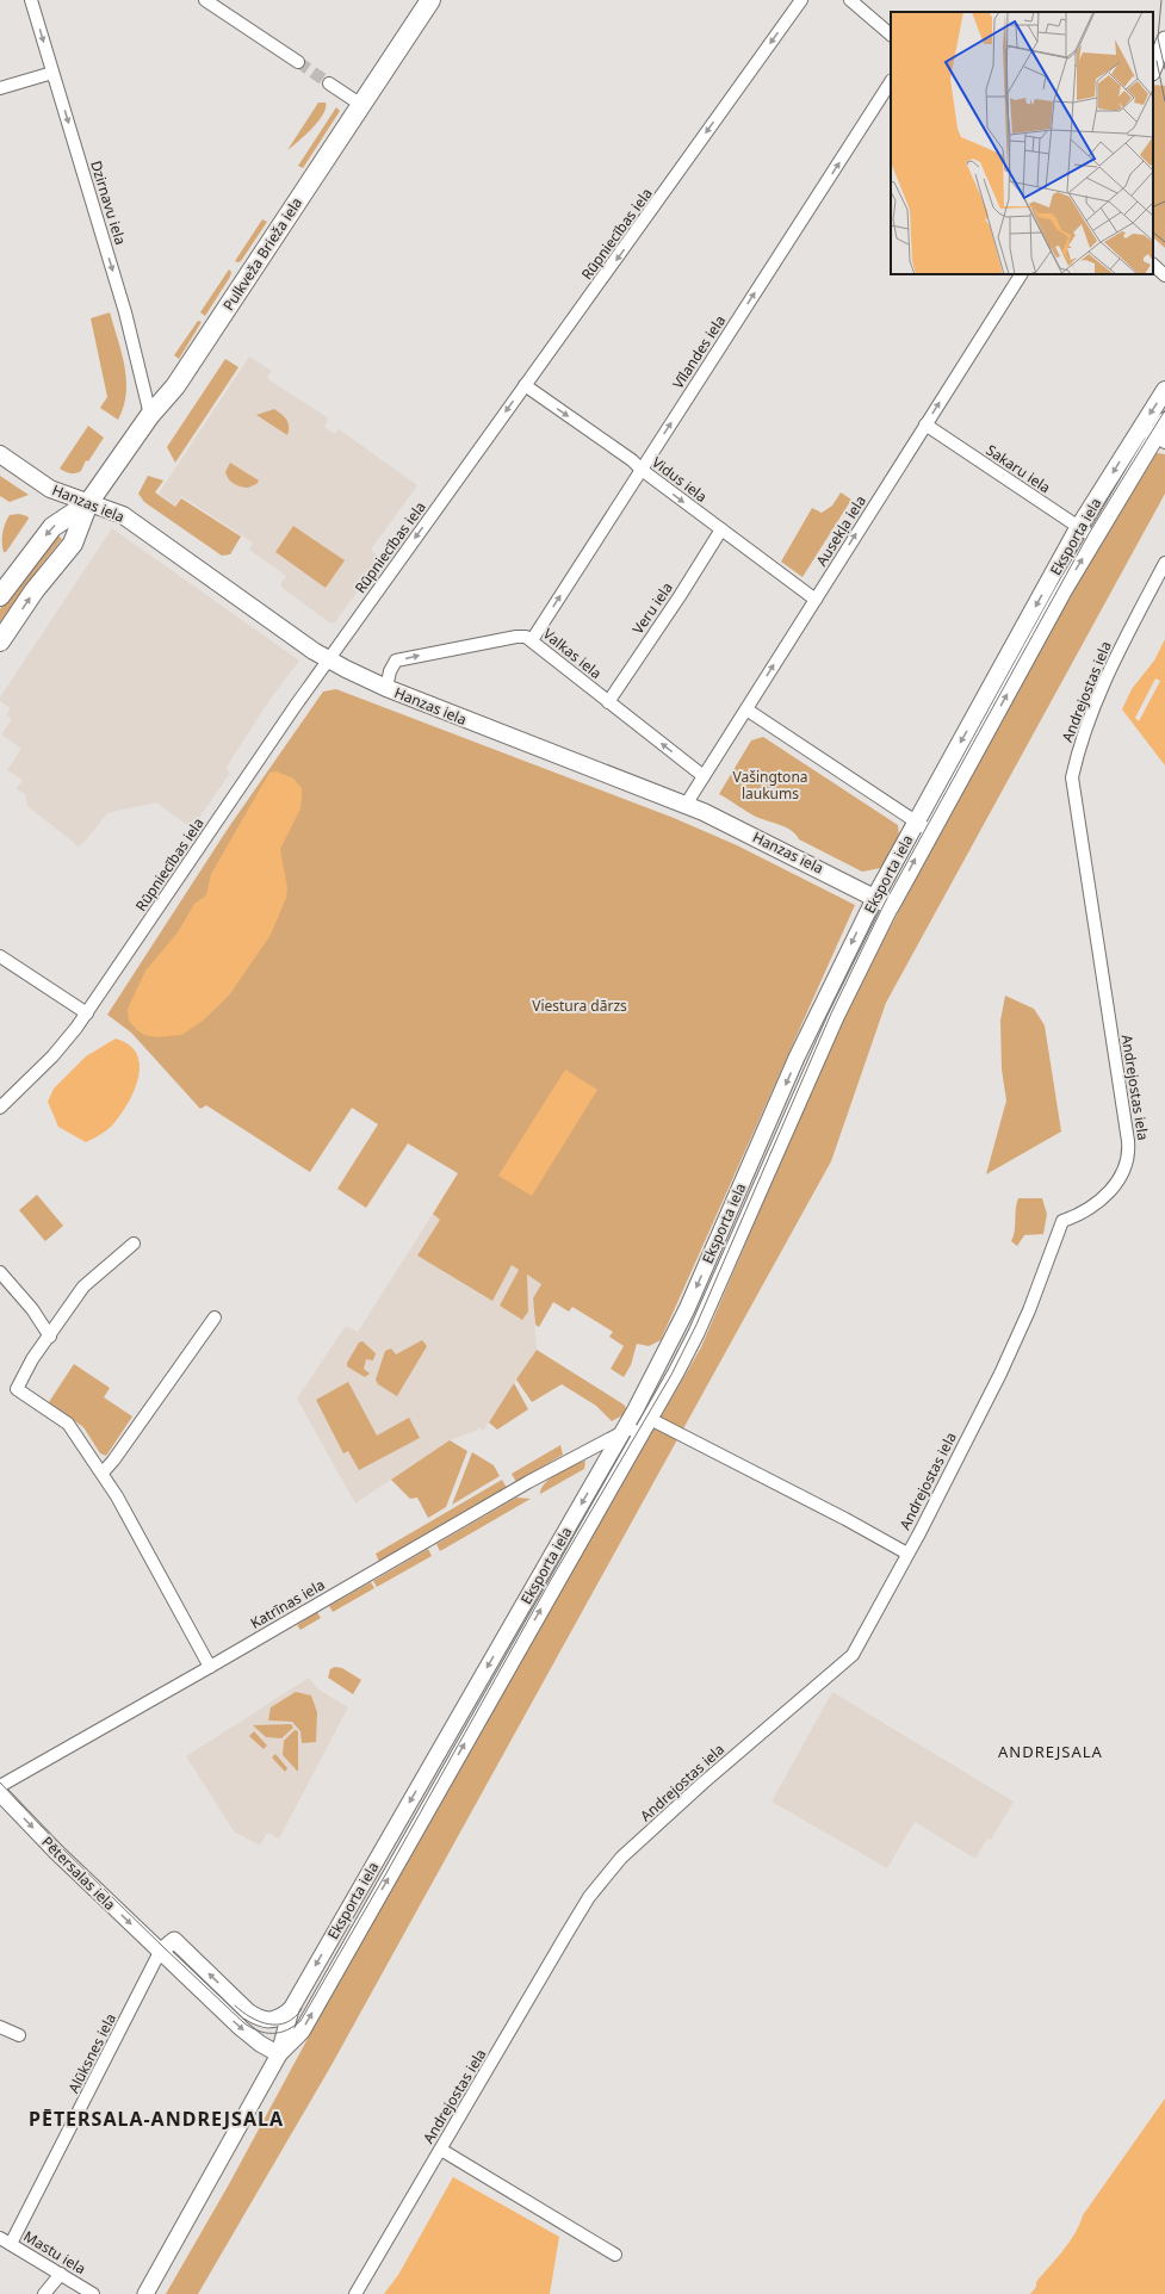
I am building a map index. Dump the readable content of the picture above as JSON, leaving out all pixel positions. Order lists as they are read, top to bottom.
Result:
{
  "streets": {
    "main road": ["Pulkveža Brieža iela", "Hanzas iela", "Eksporta iela"],
    "street": [
      "Dzirnavu iela",
      "Rūpniecības iela",
      "Vīlandes iela",
      "Sakaru iela",
      "Vidus iela",
      "Ausekļa iela",
      "Veru iela",
      "Valkas iela",
      "Andrejostas iela",
      "Katrīnas iela",
      "Pētersalas iela",
      "Alūksnes iela",
      "Mastu iela"
    ]
  },
  "crossings": [
    ["Dzirnavu iela", "Pulkveža Brieža iela"],
    ["Rūpniecības iela", "Vidus iela"],
    ["Rūpniecības iela", "Hanzas iela"],
    ["Pulkveža Brieža iela", "Hanzas iela"],
    ["Vīlandes iela", "Vidus iela"],
    ["Vīlandes iela", "Valkas iela"],
    ["Sakaru iela", "Ausekļa iela"],
    ["Sakaru iela", "Eksporta iela"],
    ["Vidus iela", "Ausekļa iela"],
    ["Vidus iela", "Veru iela"],
    ["Hanzas iela", "Ausekļa iela"],
    ["Hanzas iela", "Eksporta iela"],
    ["Hanzas iela", "Valkas iela"],
    ["Ausekļa iela", "Valkas iela"],
    ["Eksporta iela", "Katrīnas iela"],
    ["Eksporta iela", "Pētersalas iela"],
    ["Veru iela", "Valkas iela"],
    ["Pētersalas iela", "Alūksnes iela"],
    ["Alūksnes iela", "Mastu iela"]
  ],
  "one_way": [
    "Dzirnavu iela",
    "Rūpniecības iela",
    "Vīlandes iela",
    "Vidus iela",
    "Ausekļa iela",
    "Pētersalas iela"
  ],
  "districts": ["ANDREJSALA", "PĒTERSALA-ANDREJSALA"],
  "parks": ["Vašingtona laukums", "Viestura dārzs"]
}
